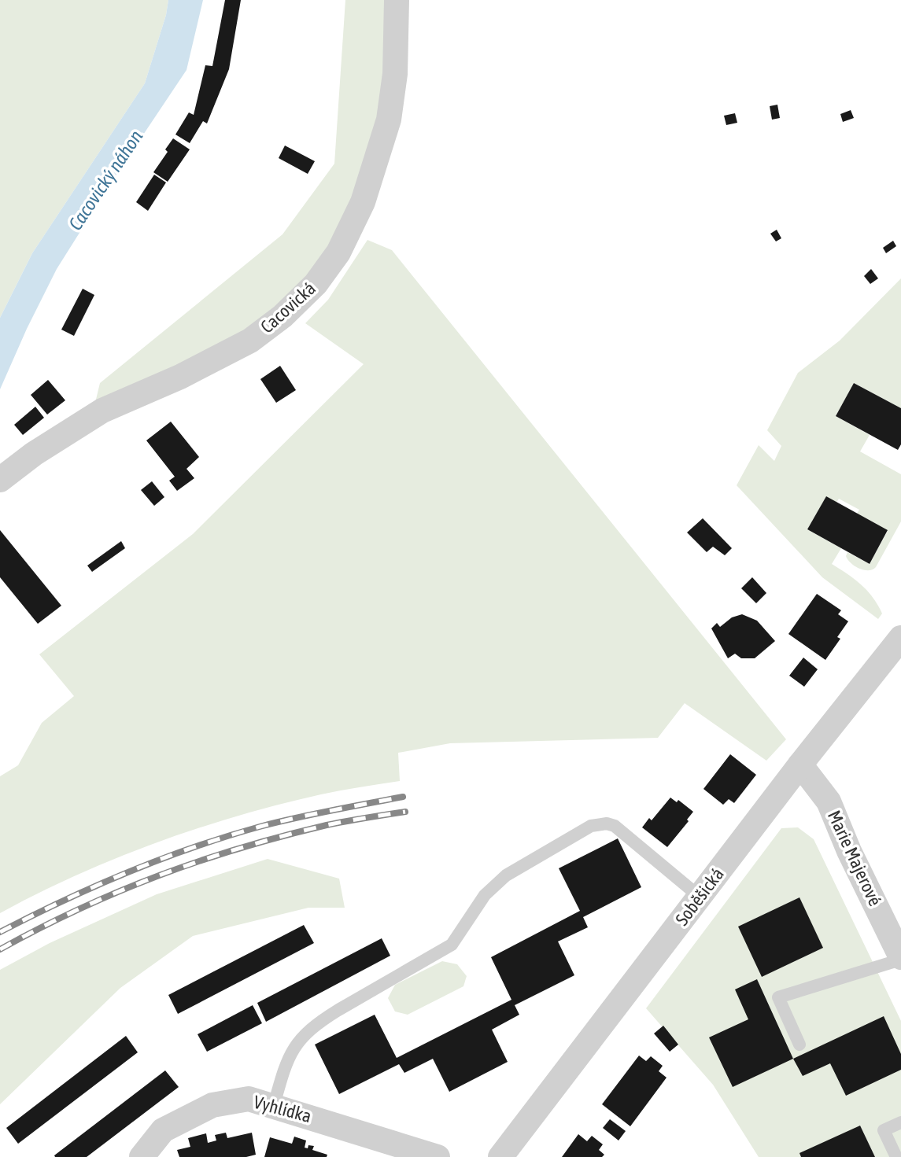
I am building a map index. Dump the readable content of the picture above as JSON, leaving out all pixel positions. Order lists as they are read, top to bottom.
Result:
{
  "streets": {
    "street": [
      "Cacovická",
      "Marie Majerové",
      "Soběšická",
      "Vyhlídka"
    ]
  },
  "crossings": [
    ["Marie Majerové", "Soběšická"]
  ],
  "water": ["Cacovický náhon"]
}
